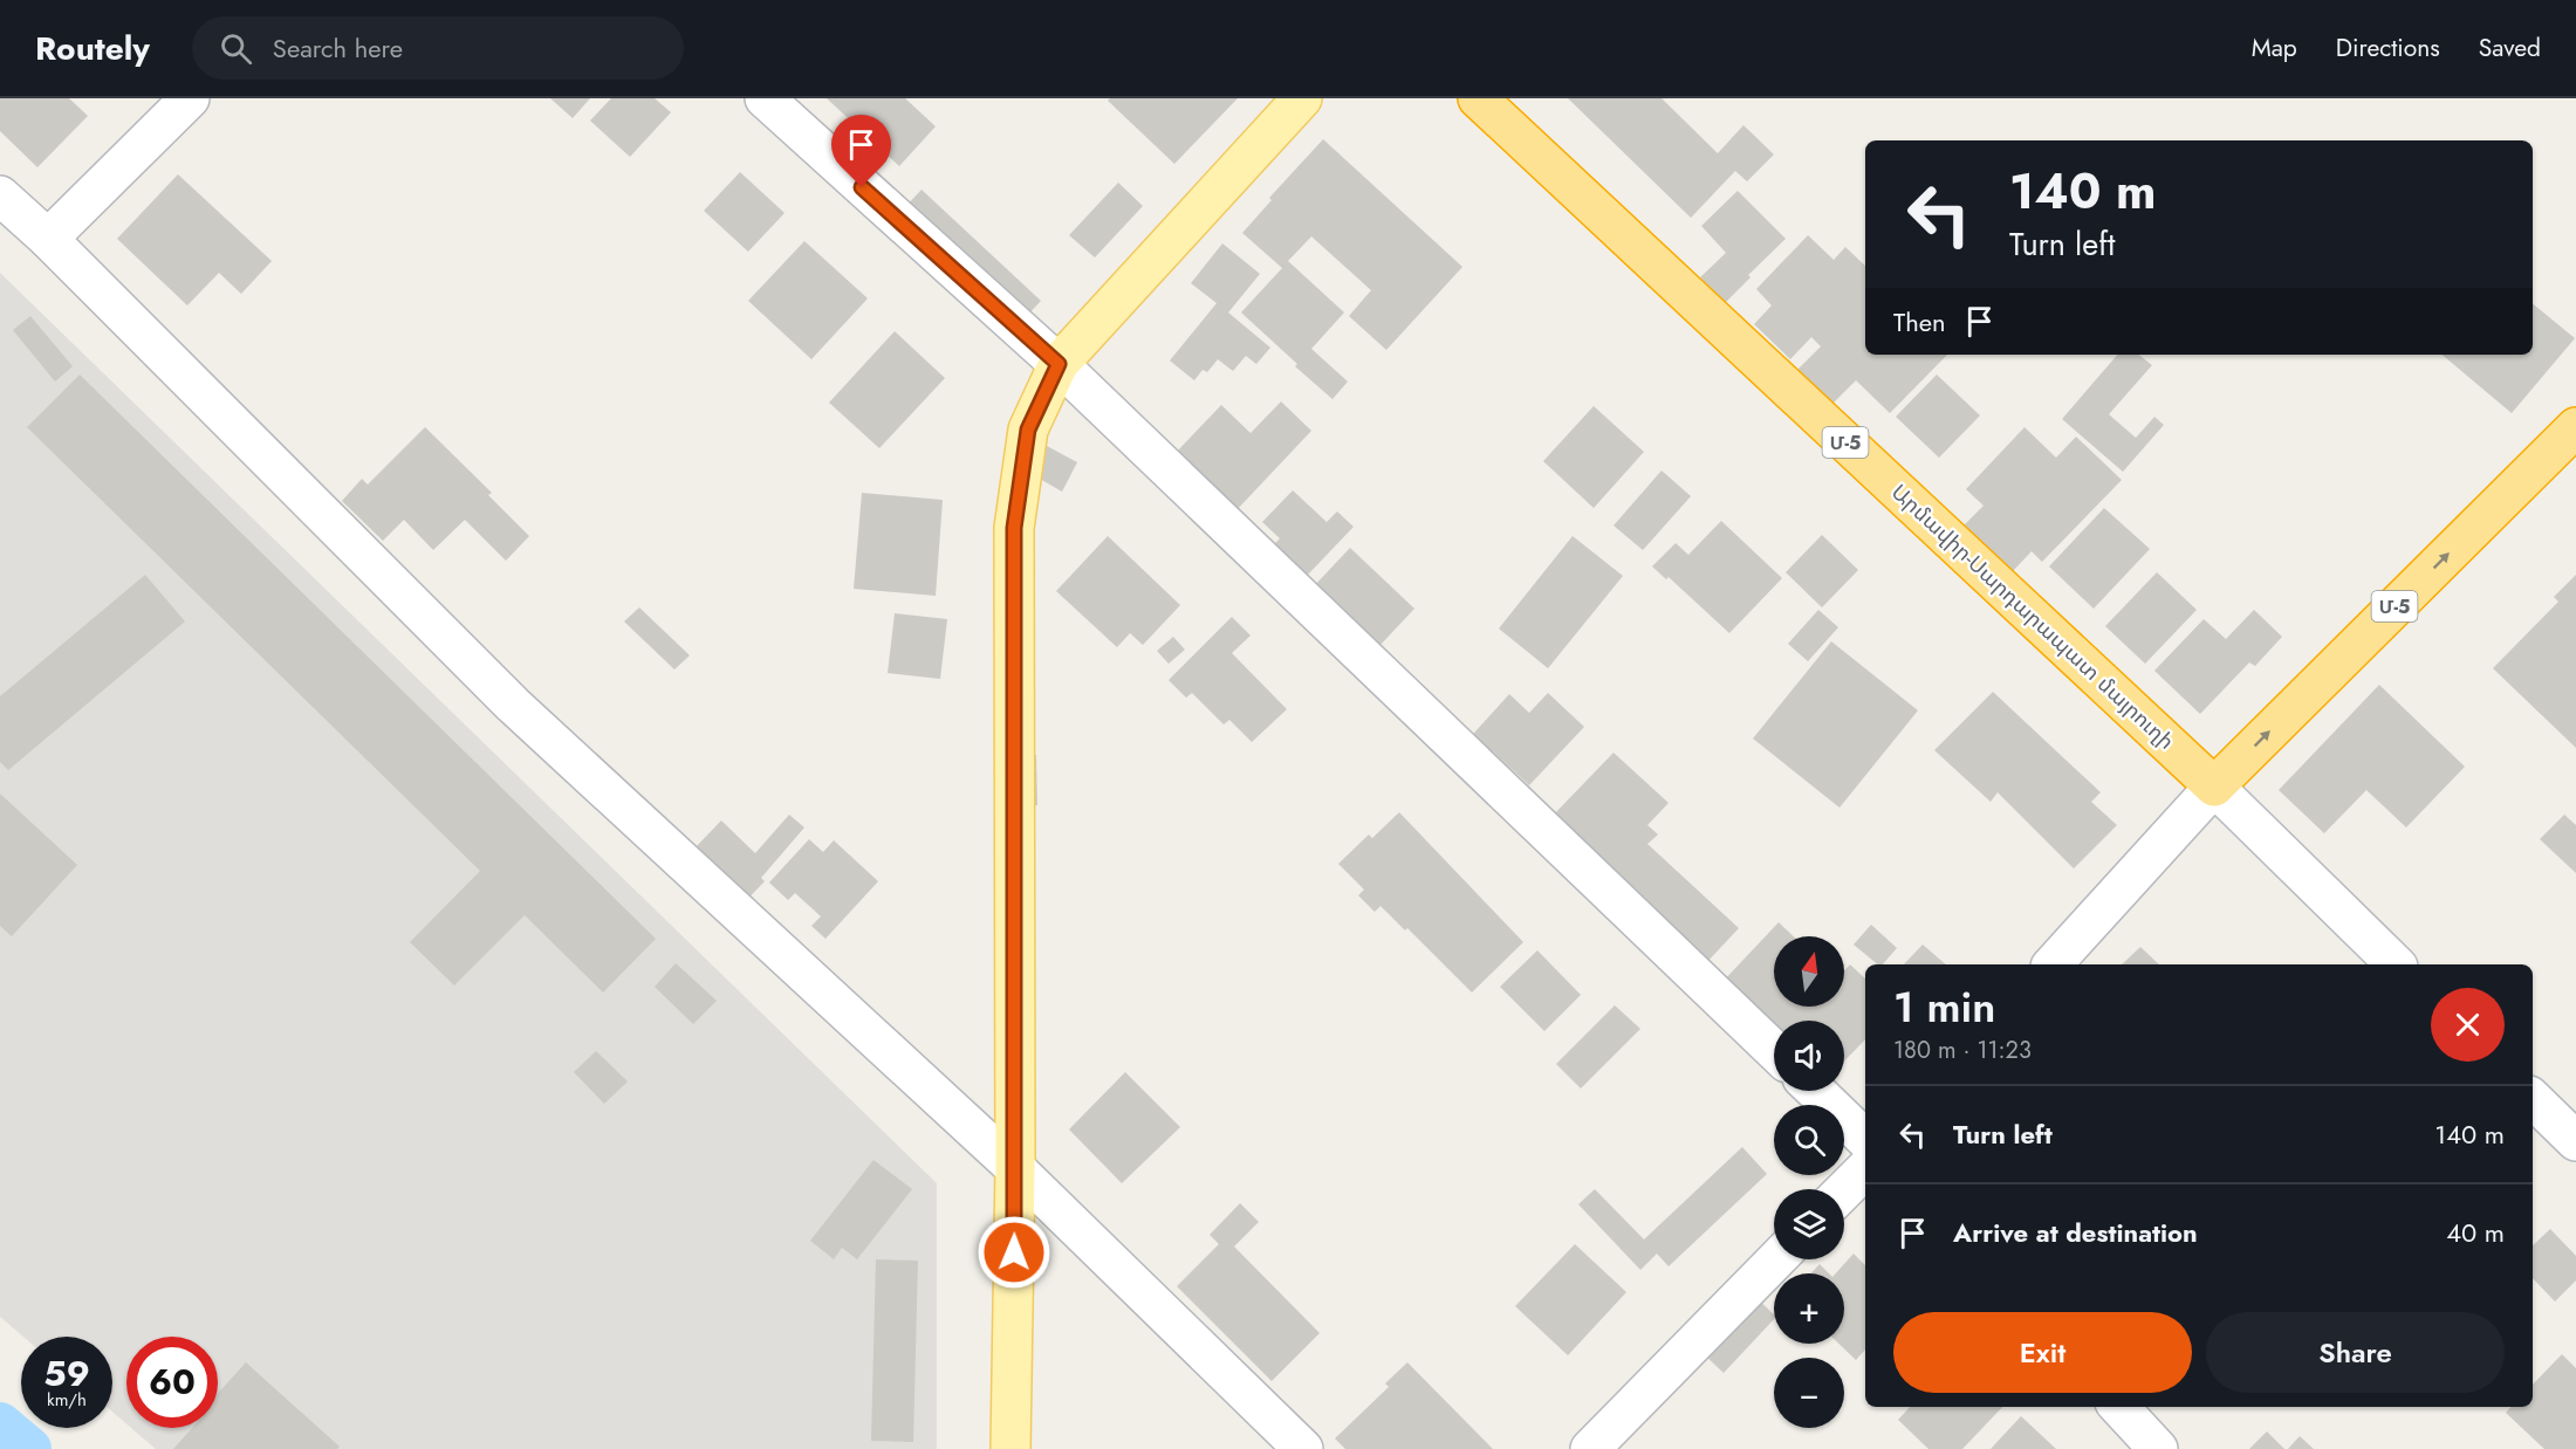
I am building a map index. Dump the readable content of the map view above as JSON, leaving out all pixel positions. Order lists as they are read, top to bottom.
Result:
{
  "streets": {
    "highway": ["Մ-5", "Արմավիր-Սարդարապատ մայրուղի"]
  },
  "crossings": [
    ["Մ-5", "Արմավիր-Սարդարապատ մայրուղի"]
  ],
  "north": "top",
  "page": {
    "header": "Routely",
    "search": "Search here",
    "nav": ["Map", "Directions", "Saved"],
    "turn": ["140 m", "Turn left"],
    "then": "Then",
    "map_buttons": ["+", "−"],
    "heading": ["1 min", "180 m · 11:23"],
    "list": [
      {
        "name": "Turn left",
        "value": "140 m"
      },
      {
        "name": "Arrive at destination",
        "value": "40 m"
      }
    ],
    "buttons": ["Exit", "Share"],
    "speed": "59 km/h",
    "limit": "60"
  }
}
